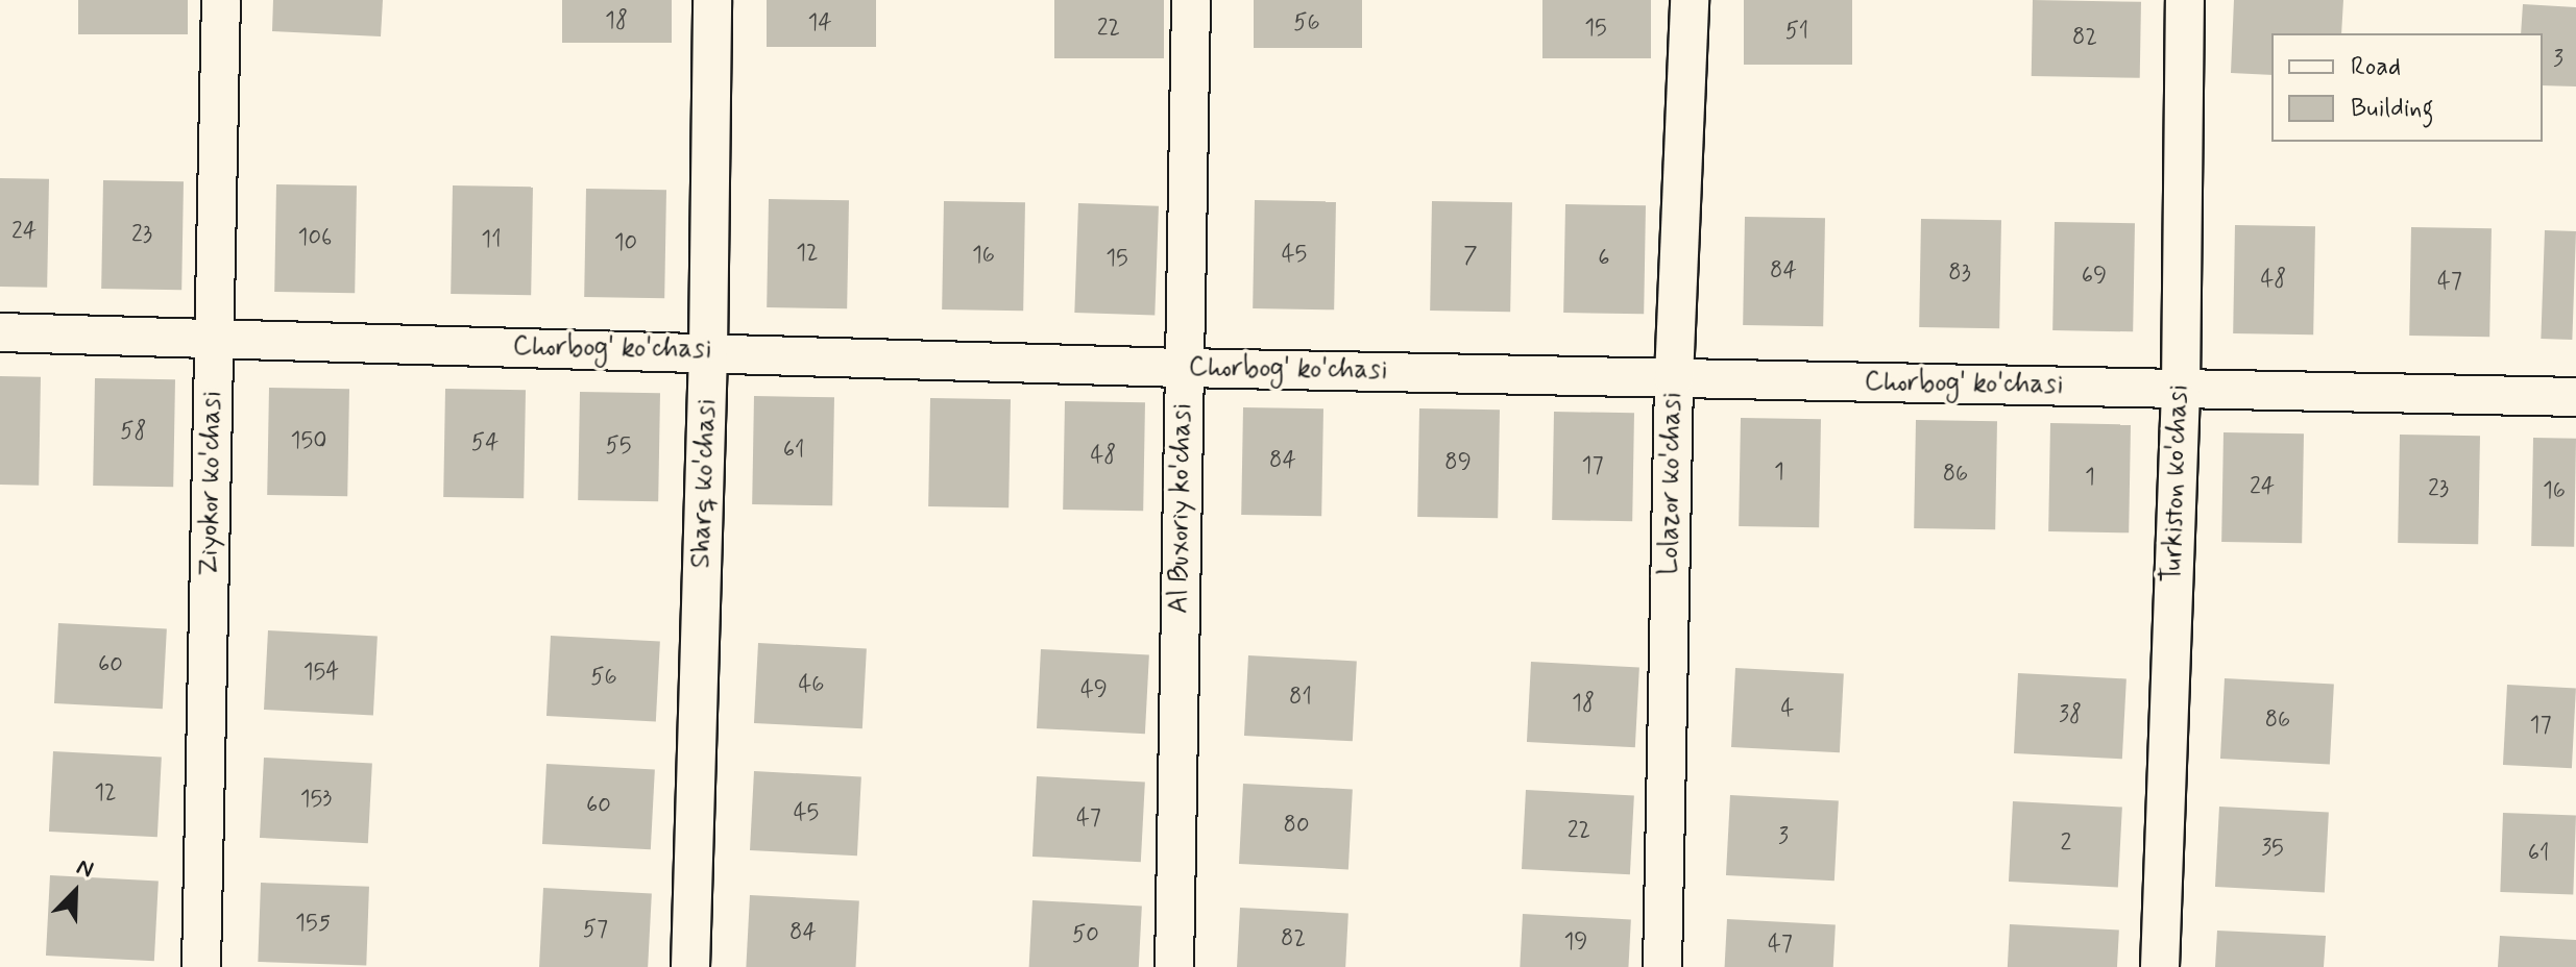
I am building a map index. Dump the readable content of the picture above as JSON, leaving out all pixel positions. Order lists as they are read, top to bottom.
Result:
{
  "streets": {
    "street": [
      "Chorbog' ko'chasi",
      "Ziyokor ko'chasi",
      "Sharq ko'chasi",
      "Lolazor ko'chasi",
      "Turkiston ko'chasi",
      "Al Buxoriy ko'chasi"
    ]
  },
  "crossings": [
    ["Chorbog' ko'chasi", "Ziyokor ko'chasi"],
    ["Chorbog' ko'chasi", "Sharq ko'chasi"],
    ["Chorbog' ko'chasi", "Lolazor ko'chasi"],
    ["Chorbog' ko'chasi", "Turkiston ko'chasi"],
    ["Chorbog' ko'chasi", "Al Buxoriy ko'chasi"]
  ],
  "house_numbers": [
    "18",
    "14",
    "56",
    "22",
    "15",
    "51",
    "82",
    "3",
    "24",
    "23",
    "106",
    "11",
    "10",
    "12",
    "45",
    "16",
    "7",
    "15",
    "6",
    "84",
    "83",
    "69",
    "48",
    "47",
    "58",
    "150",
    "54",
    "55",
    "61",
    "48",
    "84",
    "89",
    "17",
    "1",
    "86",
    "1",
    "24",
    "23",
    "16",
    "60",
    "154",
    "56",
    "46",
    "49",
    "81",
    "18",
    "4",
    "38",
    "86",
    "17",
    "12",
    "153",
    "60",
    "45",
    "47",
    "80",
    "22",
    "3",
    "2",
    "35",
    "61",
    "155",
    "57",
    "84",
    "50",
    "82",
    "19",
    "47"
  ],
  "legend": ["Road", "Building"],
  "north": "top right"
}
